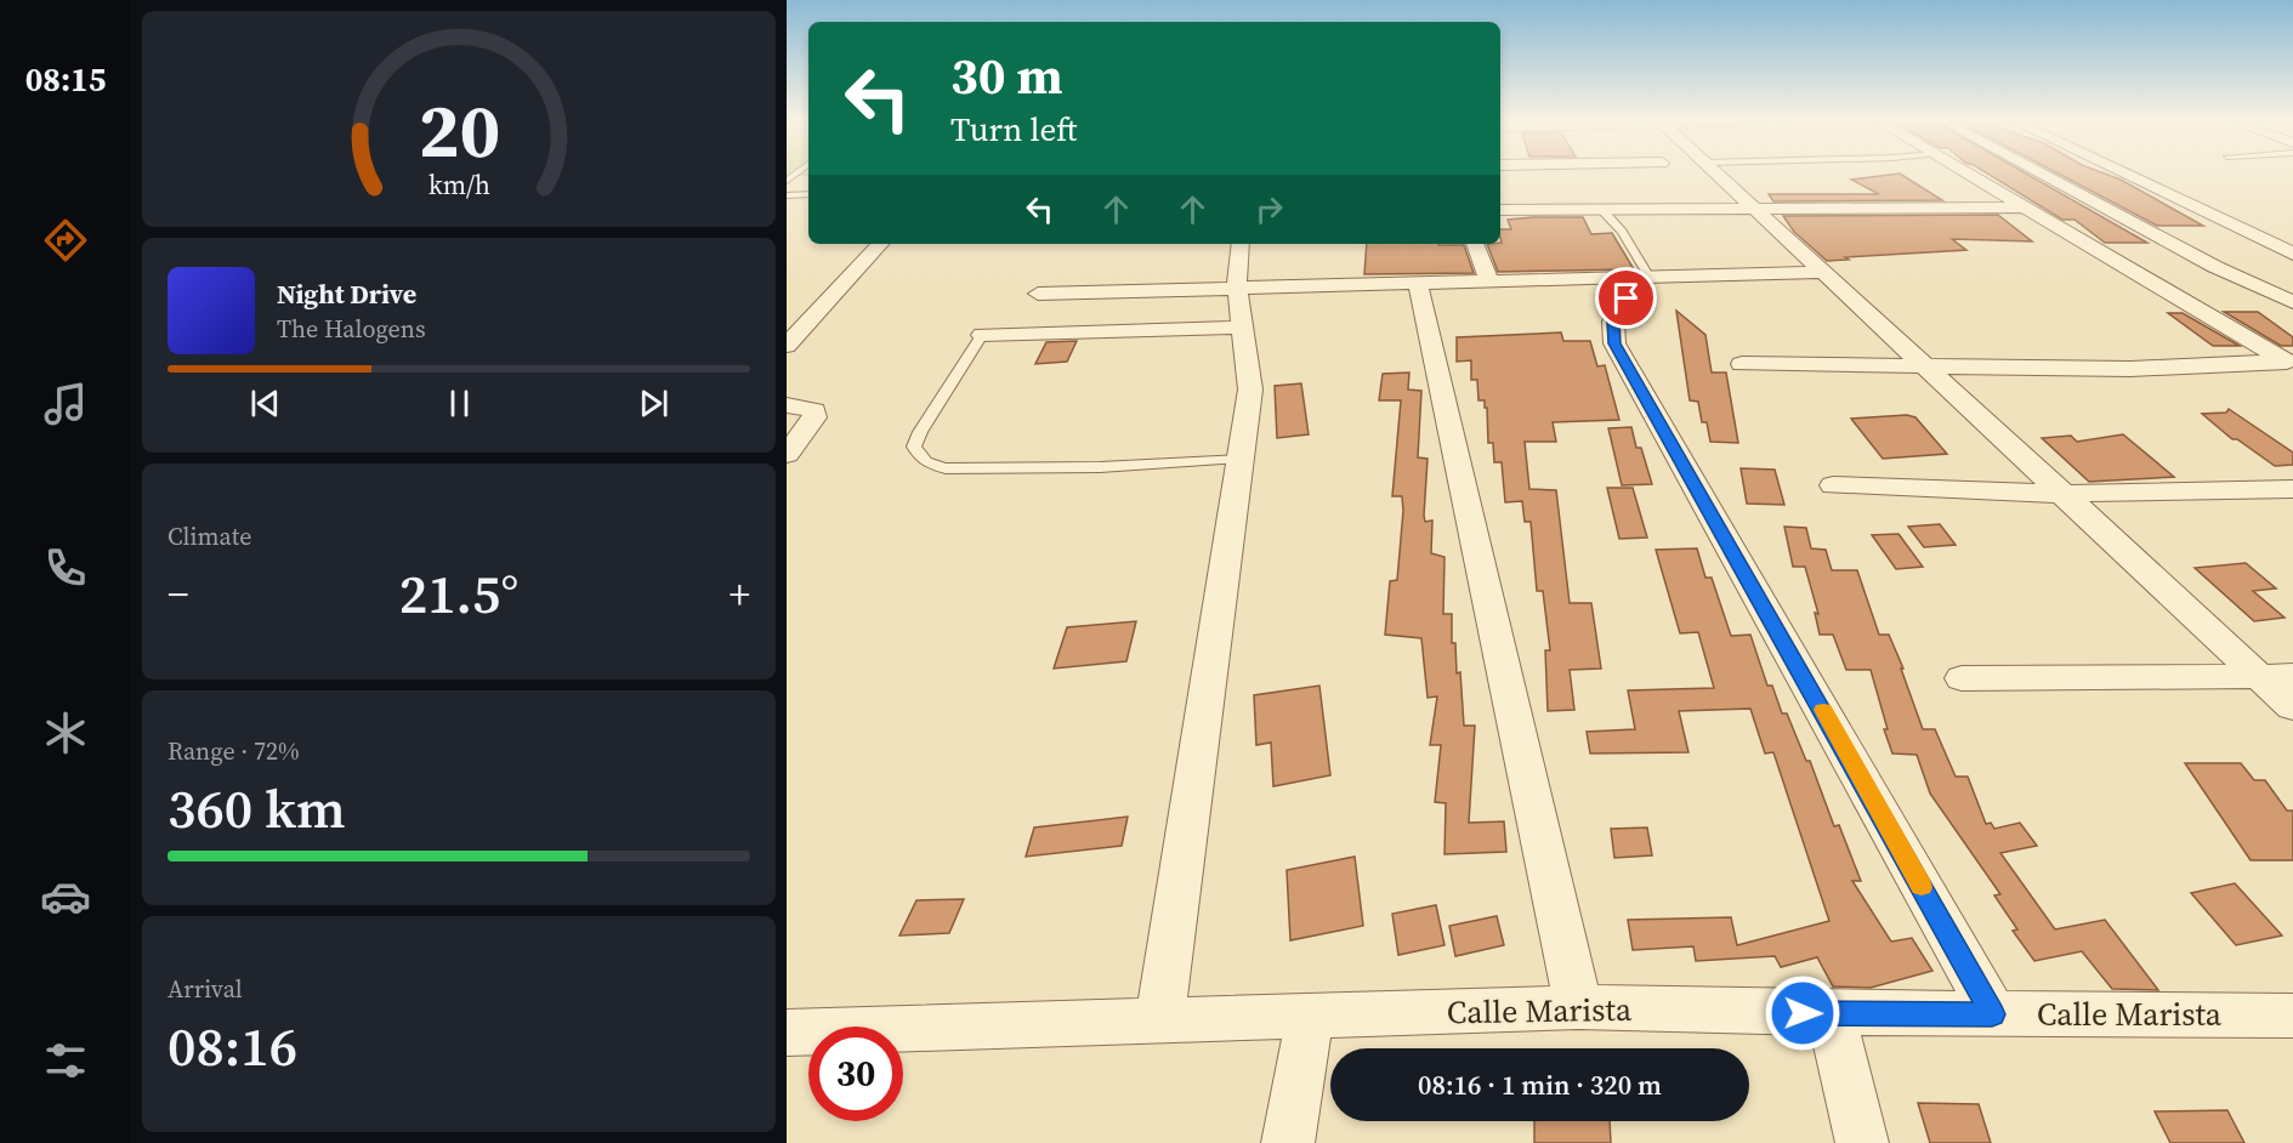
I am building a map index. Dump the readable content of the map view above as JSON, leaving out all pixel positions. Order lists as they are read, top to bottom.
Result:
{
  "streets": {
    "street": ["Calle Marista"]
  },
  "page": {
    "tabs": "08:15",
    "turn": ["30 m", "Turn left"],
    "song": ["Night Drive", "The Halogens"],
    "tile": [
      "Climate",
      ["Range · 72%", "360 km"],
      ["Arrival", "08:16"]
    ],
    "heat": ["−", "21.5°", "+"],
    "limit": "30",
    "trip": "08:16 · 1 min · 320 m",
    "gauge": ["20", "km/h"]
  }
}
